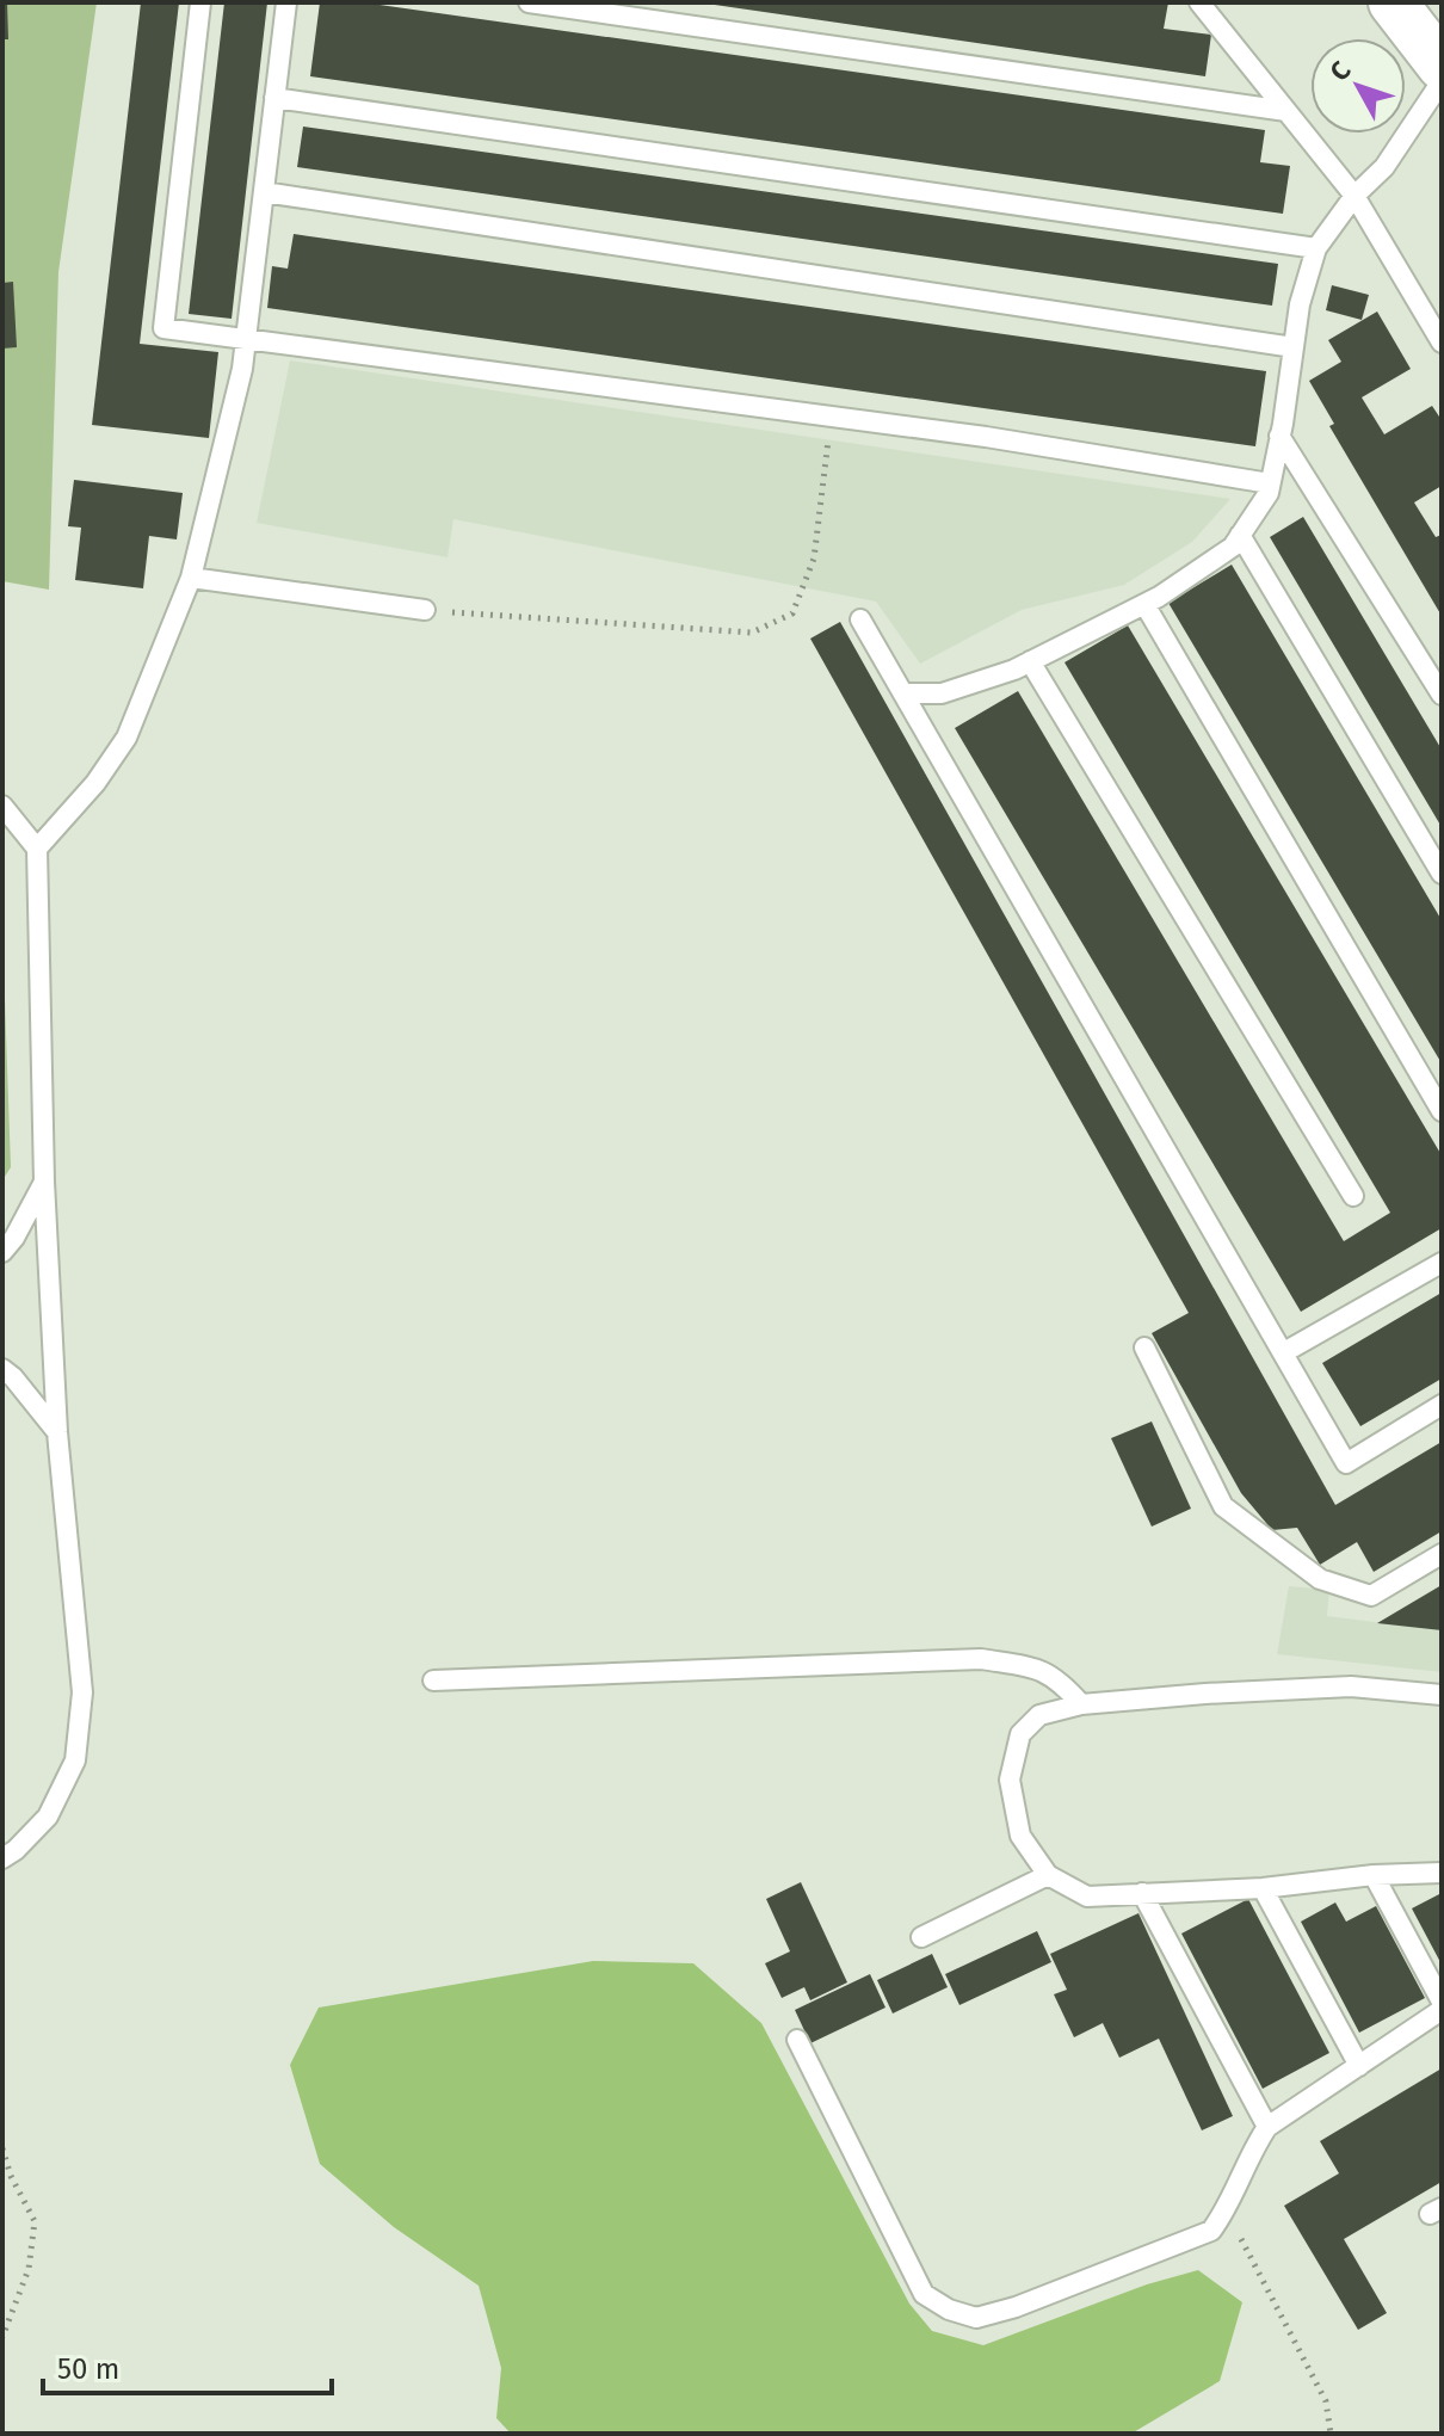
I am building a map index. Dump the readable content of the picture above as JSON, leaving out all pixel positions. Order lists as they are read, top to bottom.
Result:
{
  "scale_bar": "50 m",
  "north": "top left"
}
